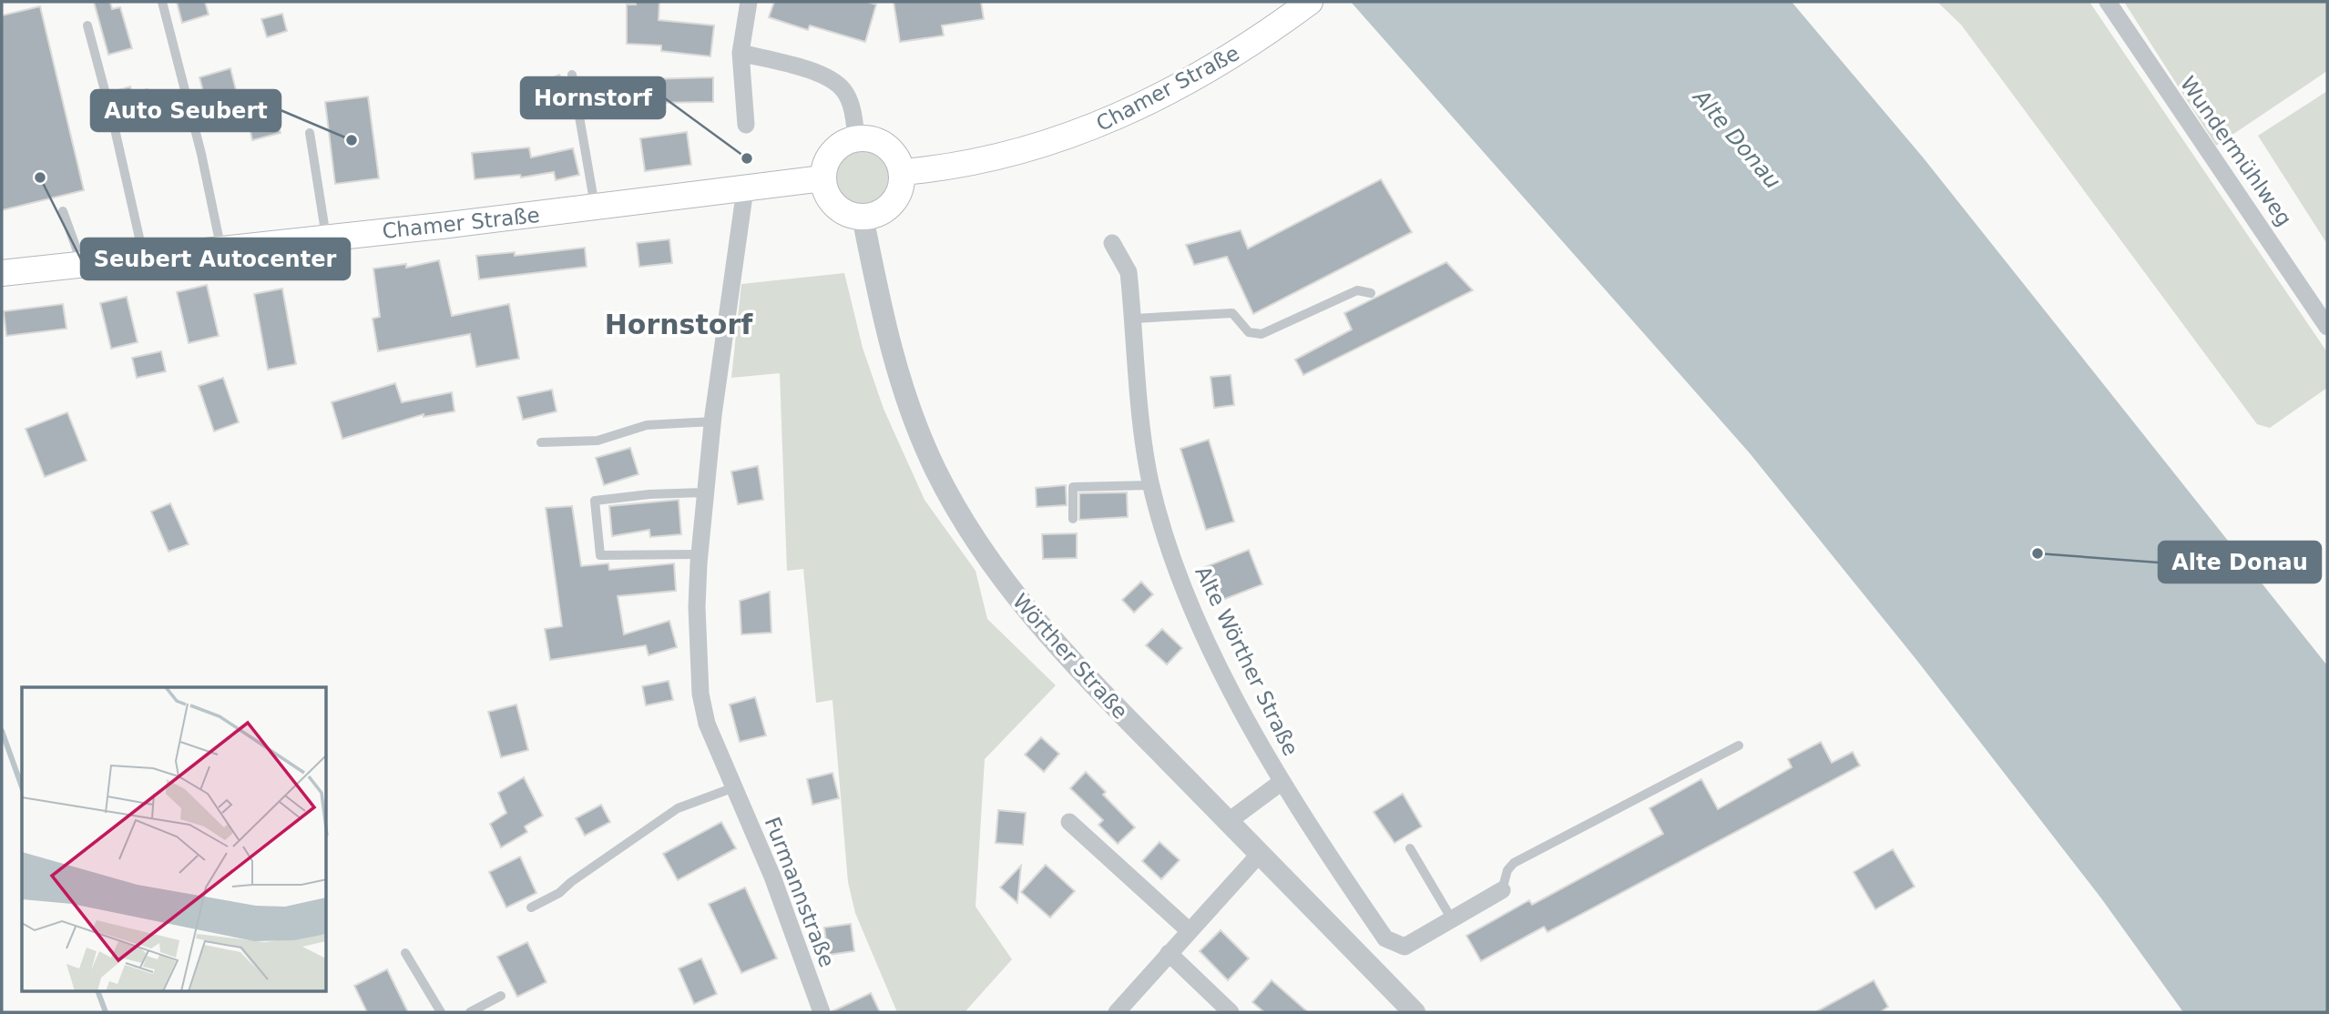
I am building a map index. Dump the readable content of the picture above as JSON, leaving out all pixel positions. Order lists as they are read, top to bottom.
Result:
{
  "streets": {
    "main road": ["Chamer Straße"],
    "street": [
      "Wundermühlweg",
      "Wörther Straße",
      "Alte Wörther Straße",
      "Furmannstraße"
    ]
  },
  "crossings": [
    ["Chamer Straße", "Wörther Straße"],
    ["Chamer Straße", "Furmannstraße"],
    ["Wörther Straße", "Alte Wörther Straße"]
  ],
  "districts": ["Hornstorf"],
  "water": ["Alte Donau"],
  "places": [
    "Auto Seubert",
    "Hornstorf",
    "Seubert Autocenter",
    "Alte Donau"
  ]
}
